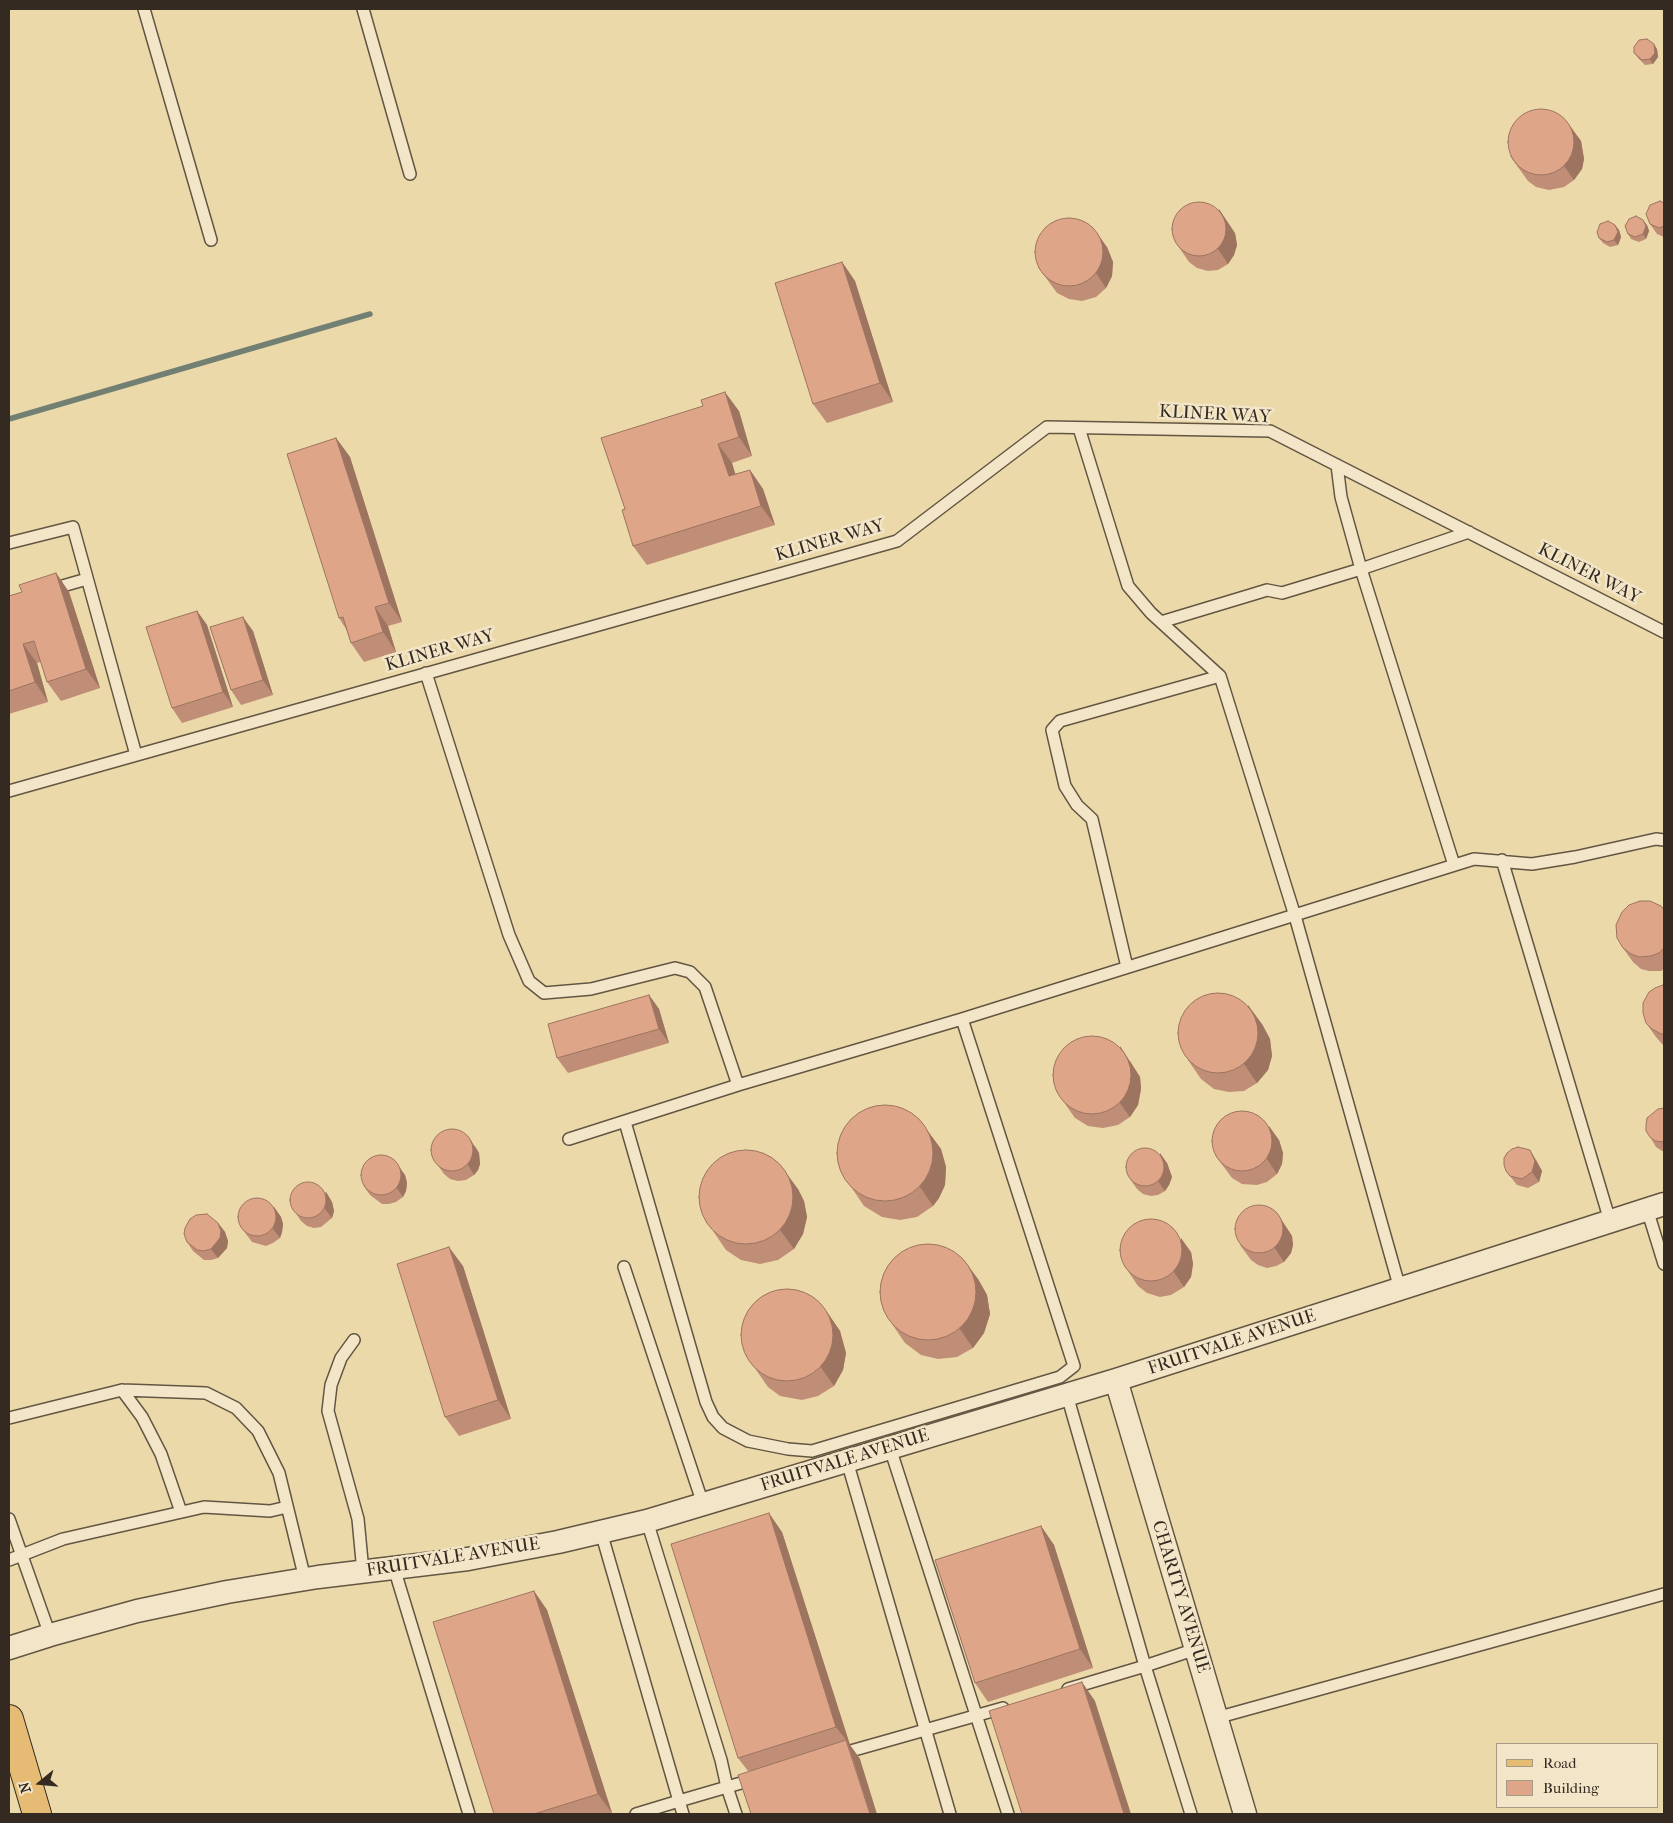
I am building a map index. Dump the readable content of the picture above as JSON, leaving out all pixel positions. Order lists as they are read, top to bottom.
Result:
{
  "streets": {
    "street": ["FRUITVALE AVENUE", "CHARITY AVENUE"],
    "lane": ["KLINER WAY"]
  },
  "crossings": [
    ["FRUITVALE AVENUE", "CHARITY AVENUE"]
  ],
  "legend": ["Road", "Building"],
  "north": "left"
}
